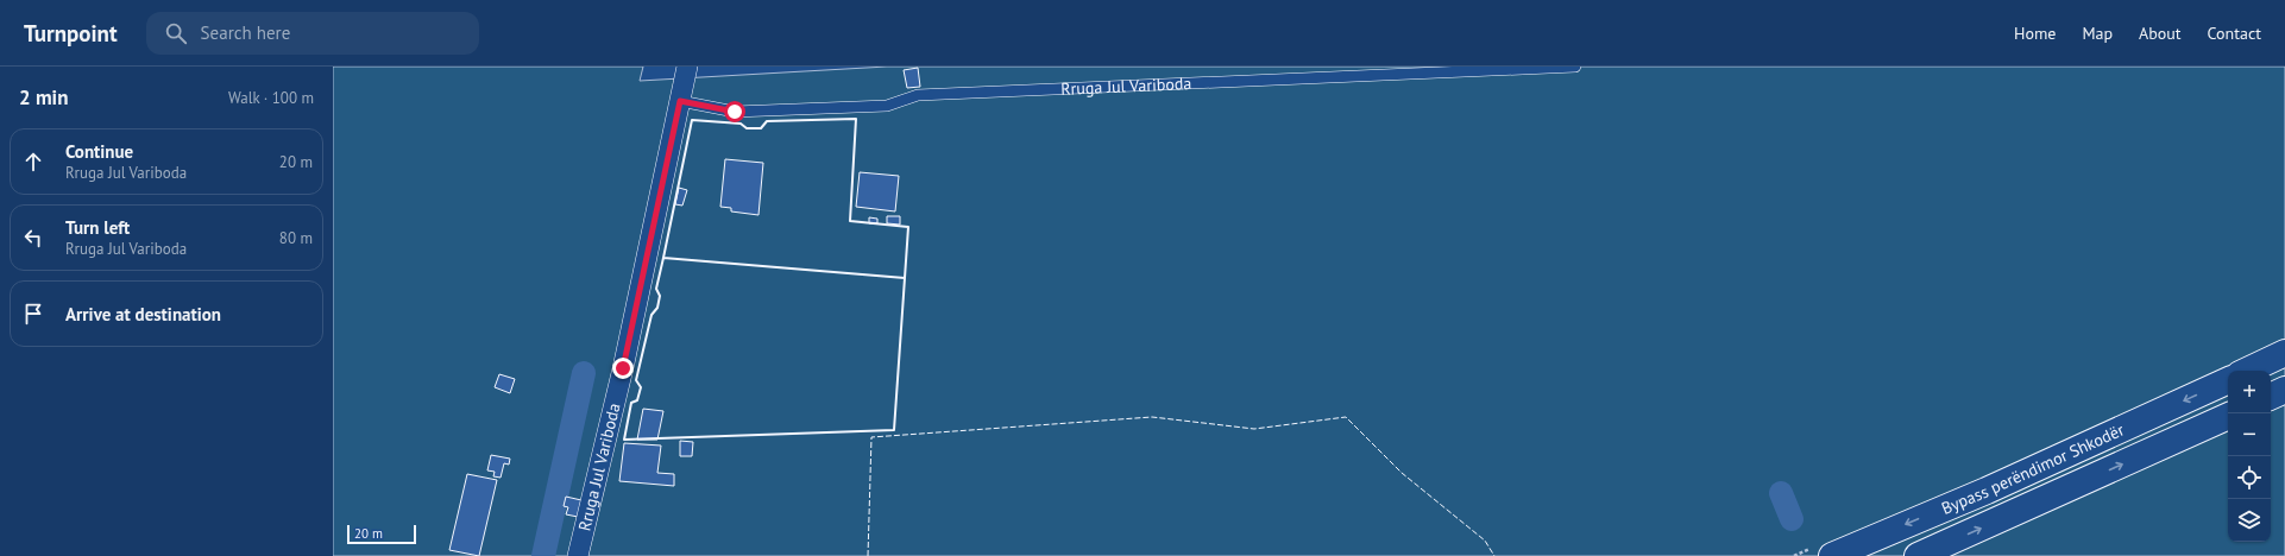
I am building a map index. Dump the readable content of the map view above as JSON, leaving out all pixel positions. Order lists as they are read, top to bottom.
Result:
{
  "streets": {
    "highway": ["Bypass perëndimor Shkodër"],
    "street": ["Rruga Jul Variboda"]
  },
  "scale_bar": "20 m",
  "page": {
    "header": "Turnpoint",
    "search": "Search here",
    "nav": [
      "Home",
      "Map",
      "About",
      "Contact"
    ],
    "heading": ["2 min", "Walk · 100 m"],
    "list": [
      ["Continue", "Rruga Jul Variboda", "20 m"],
      ["Turn left", "Rruga Jul Variboda", "80 m"],
      "Arrive at destination"
    ],
    "map_buttons": ["+", "−"],
    "scale": "20 m"
  }
}
